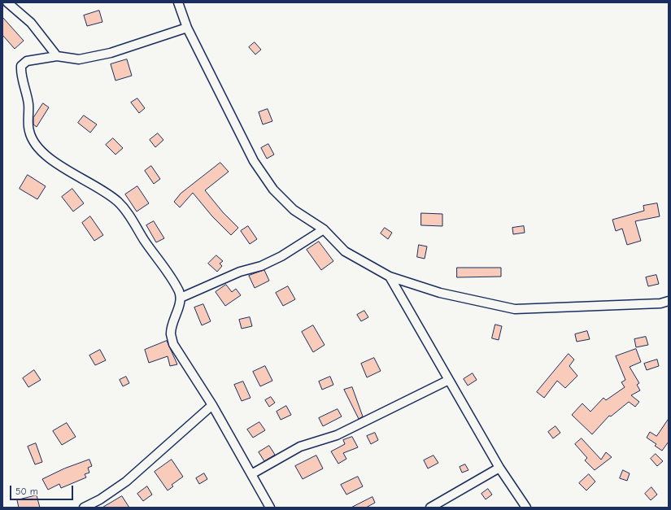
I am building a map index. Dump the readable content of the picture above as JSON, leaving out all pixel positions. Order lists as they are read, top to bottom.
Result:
{
  "scale_bar": "50 m"
}
